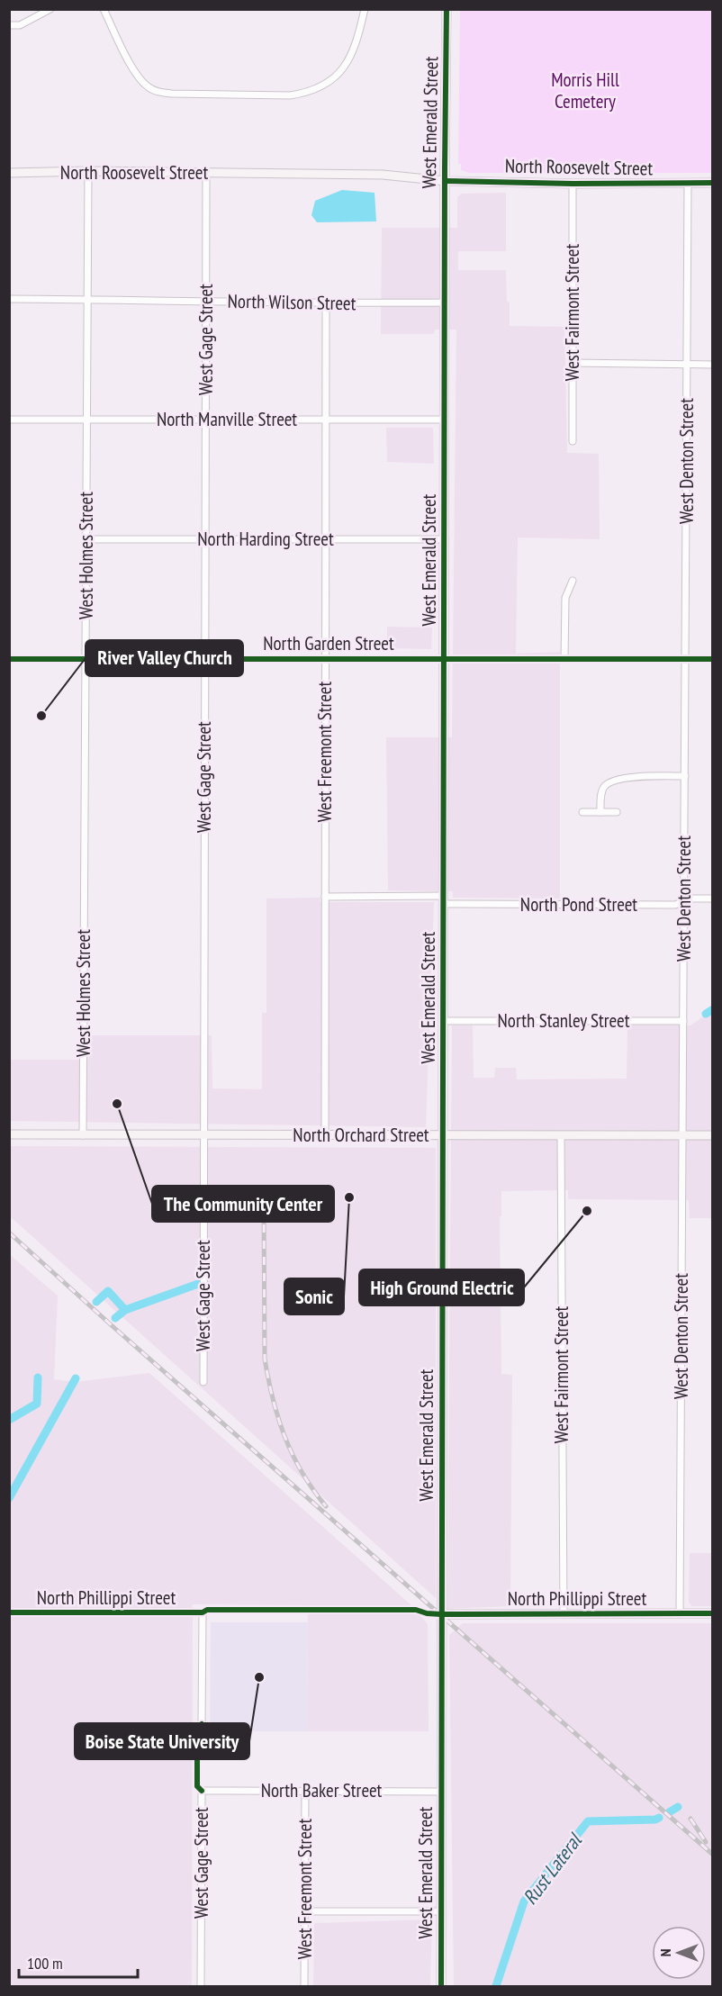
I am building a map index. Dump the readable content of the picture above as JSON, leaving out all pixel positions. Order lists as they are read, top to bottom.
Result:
{
  "streets": {
    "street": [
      "West Emerald Street",
      "North Roosevelt Street",
      "North Wilson Street",
      "West Fairmont Street",
      "West Gage Street",
      "North Manville Street",
      "West Denton Street",
      "North Harding Street",
      "West Holmes Street",
      "North Garden Street",
      "West Freemont Street",
      "North Pond Street",
      "North Stanley Street",
      "North Orchard Street",
      "North Phillippi Street",
      "North Baker Street"
    ]
  },
  "crossings": [
    ["West Emerald Street", "North Roosevelt Street"],
    ["West Emerald Street", "North Wilson Street"],
    ["West Emerald Street", "North Manville Street"],
    ["West Emerald Street", "North Harding Street"],
    ["West Emerald Street", "North Garden Street"],
    ["West Emerald Street", "North Pond Street"],
    ["West Emerald Street", "North Stanley Street"],
    ["West Emerald Street", "North Orchard Street"],
    ["West Emerald Street", "North Phillippi Street"],
    ["West Emerald Street", "North Baker Street"],
    ["North Roosevelt Street", "West Fairmont Street"],
    ["North Roosevelt Street", "West Gage Street"],
    ["North Roosevelt Street", "West Denton Street"],
    ["North Roosevelt Street", "West Holmes Street"],
    ["North Wilson Street", "West Gage Street"],
    ["North Wilson Street", "West Holmes Street"],
    ["North Wilson Street", "West Freemont Street"],
    ["West Fairmont Street", "North Orchard Street"],
    ["West Fairmont Street", "North Phillippi Street"],
    ["West Gage Street", "North Manville Street"],
    ["West Gage Street", "North Harding Street"],
    ["West Gage Street", "North Garden Street"],
    ["West Gage Street", "North Orchard Street"],
    ["West Gage Street", "North Baker Street"],
    ["North Manville Street", "West Holmes Street"],
    ["North Manville Street", "West Freemont Street"],
    ["West Denton Street", "North Garden Street"],
    ["West Denton Street", "North Pond Street"],
    ["West Denton Street", "North Stanley Street"],
    ["West Denton Street", "North Orchard Street"],
    ["West Denton Street", "North Phillippi Street"],
    ["North Harding Street", "West Holmes Street"],
    ["North Harding Street", "West Freemont Street"],
    ["West Holmes Street", "North Garden Street"],
    ["West Holmes Street", "North Orchard Street"],
    ["North Garden Street", "West Freemont Street"],
    ["West Freemont Street", "North Pond Street"],
    ["West Freemont Street", "North Orchard Street"],
    ["West Freemont Street", "North Baker Street"]
  ],
  "water": ["Rust Lateral"],
  "parks": ["Morris Hill Cemetery"],
  "places": [
    "River Valley Church",
    "The Community Center",
    "Sonic",
    "High Ground Electric",
    "Boise State University"
  ],
  "scale_bar": "100 m",
  "north": "left"
}
